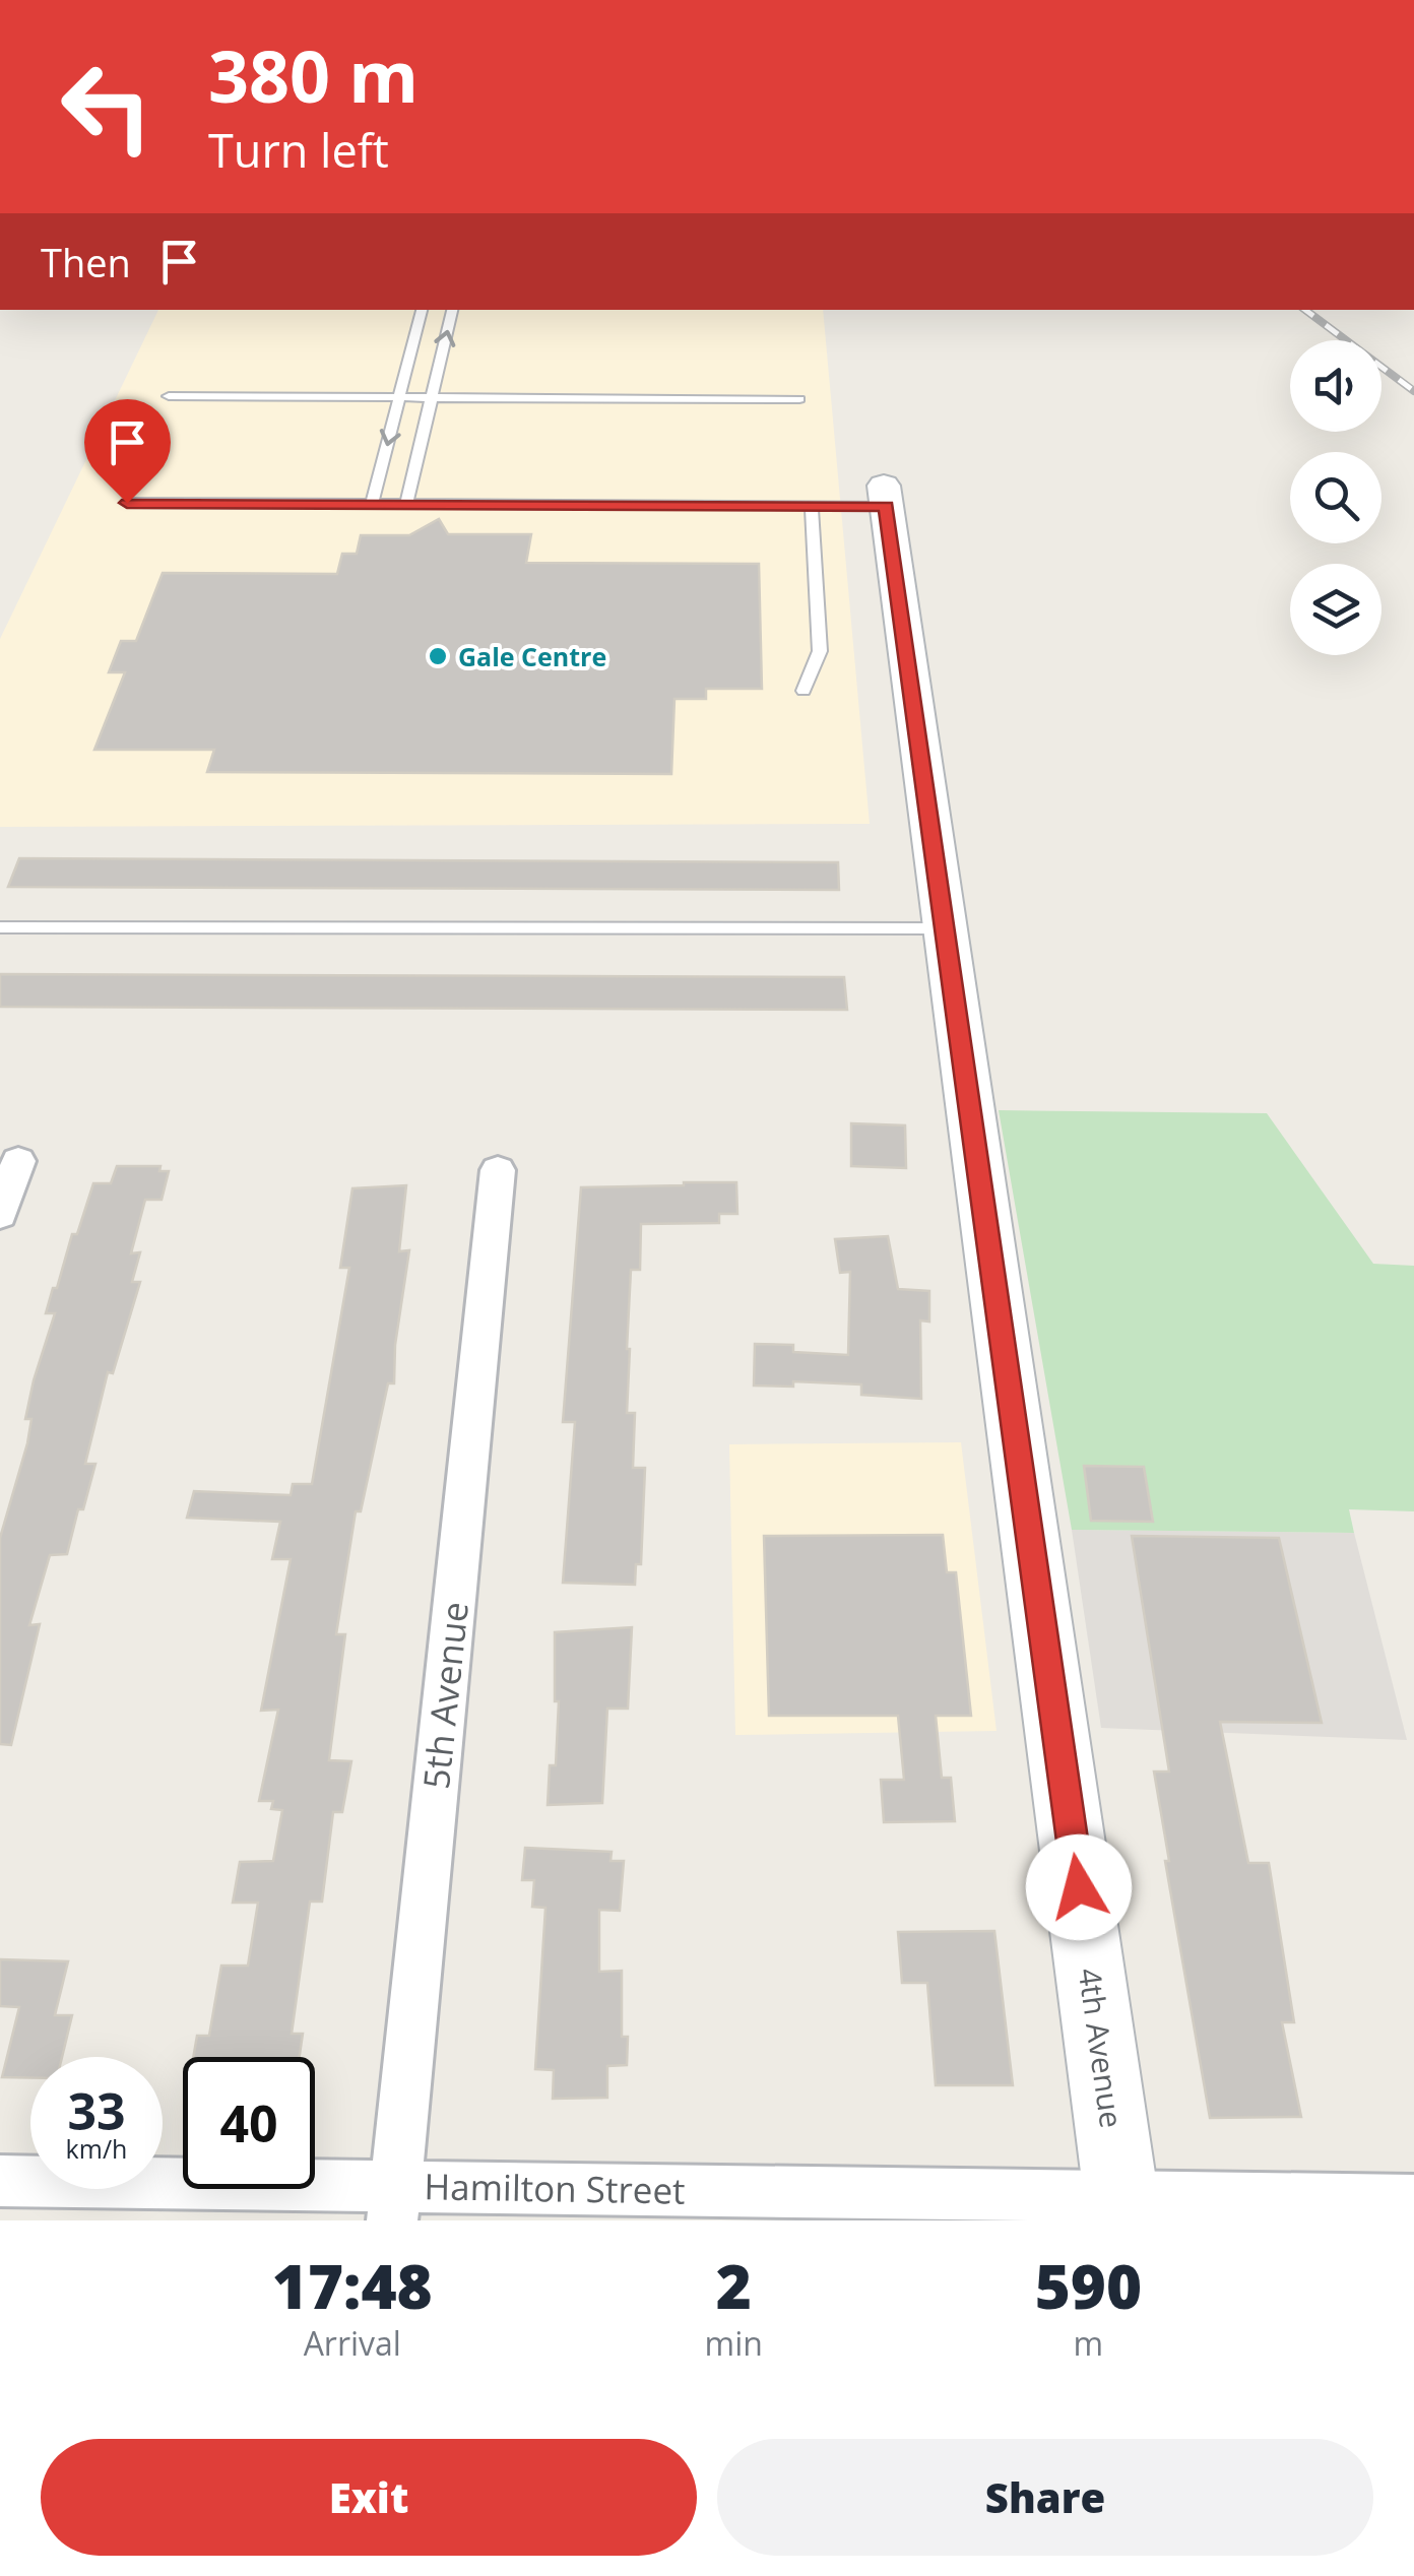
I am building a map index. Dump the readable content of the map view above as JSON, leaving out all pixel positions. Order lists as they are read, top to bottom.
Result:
{
  "streets": {
    "street": ["5th Avenue", "4th Avenue", "Hamilton Street"]
  },
  "crossings": [
    ["5th Avenue", "Hamilton Street"],
    ["4th Avenue", "Hamilton Street"]
  ],
  "places": ["Gale Centre"],
  "page": {
    "turn": ["380 m", "Turn left"],
    "then": "Then",
    "speed": "33 km/h",
    "limit": "40",
    "eta": [
      "17:48",
      "Arrival",
      "2",
      "min",
      "590",
      "m"
    ],
    "buttons": ["Exit", "Share"]
  }
}
